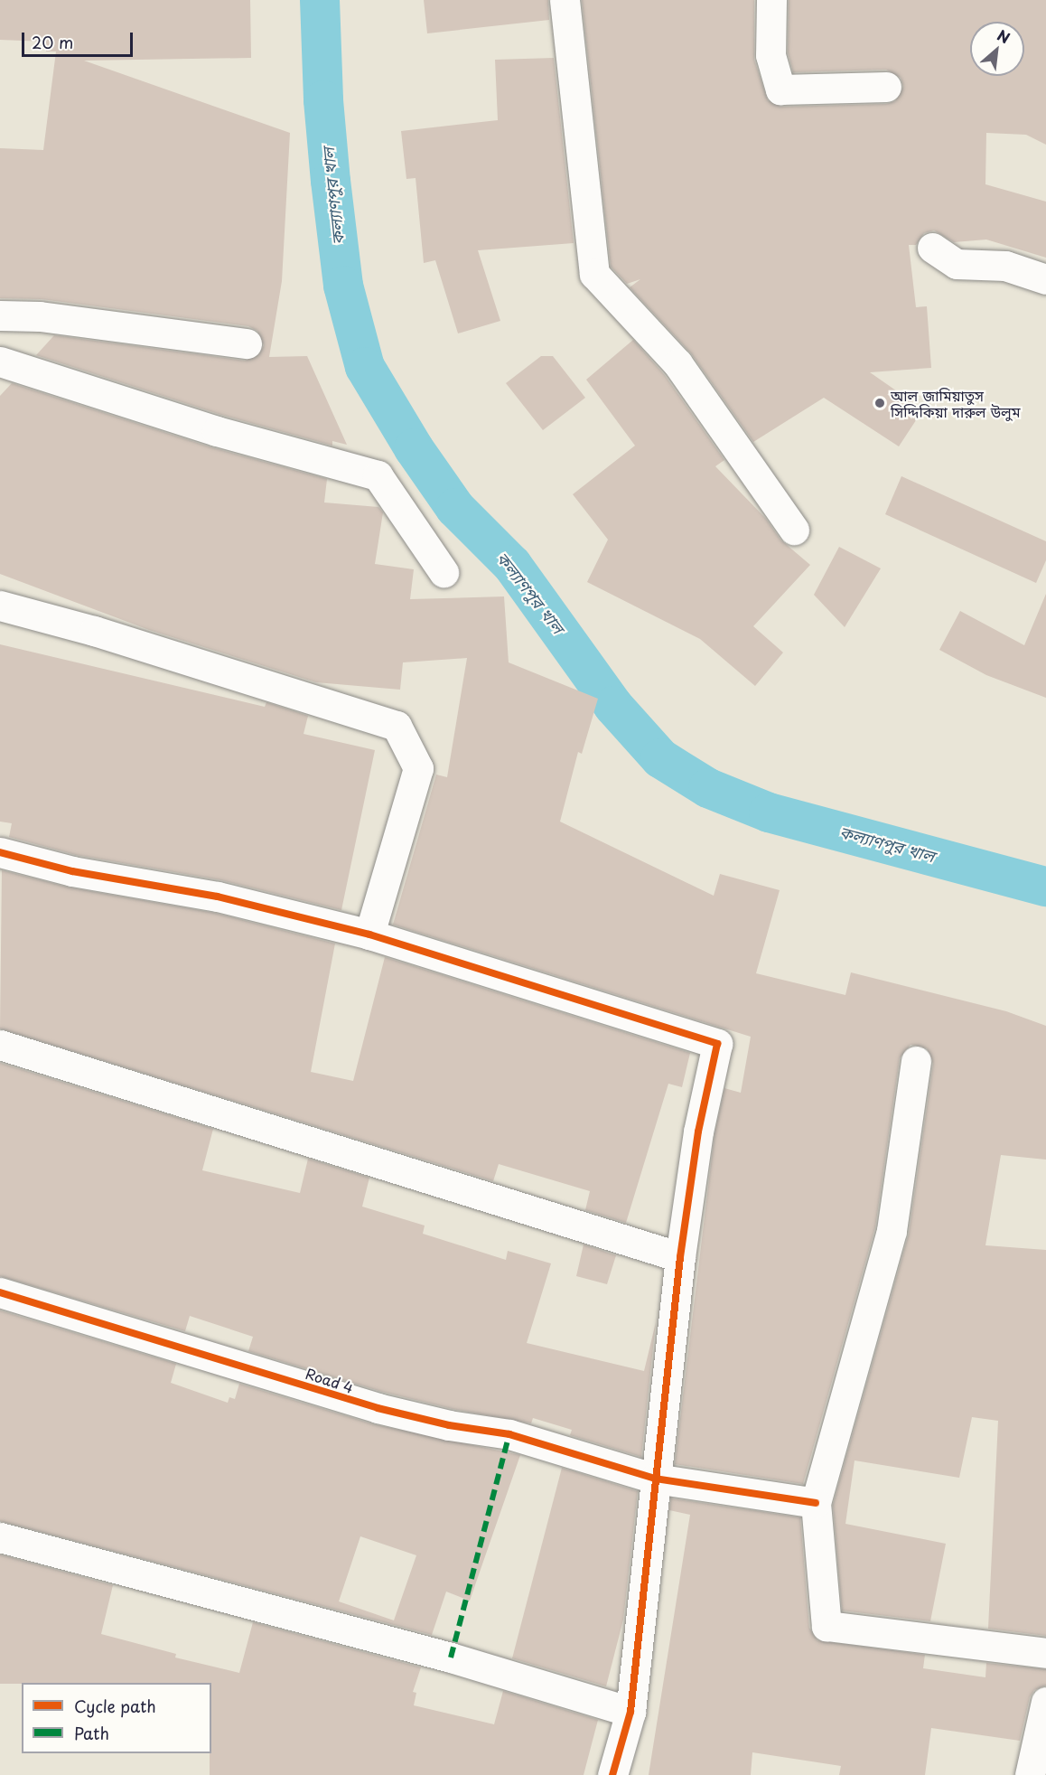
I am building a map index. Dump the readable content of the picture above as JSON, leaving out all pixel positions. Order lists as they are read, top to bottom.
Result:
{
  "streets": {
    "street": ["Road 4"]
  },
  "water": ["কল্যাণপুর খাল"],
  "places": ["আল জামিয়াতুস সিদ্দিকিয়া দারুল উলুম"],
  "legend": ["Cycle path", "Path"],
  "scale_bar": "20 m",
  "north": "top right"
}
